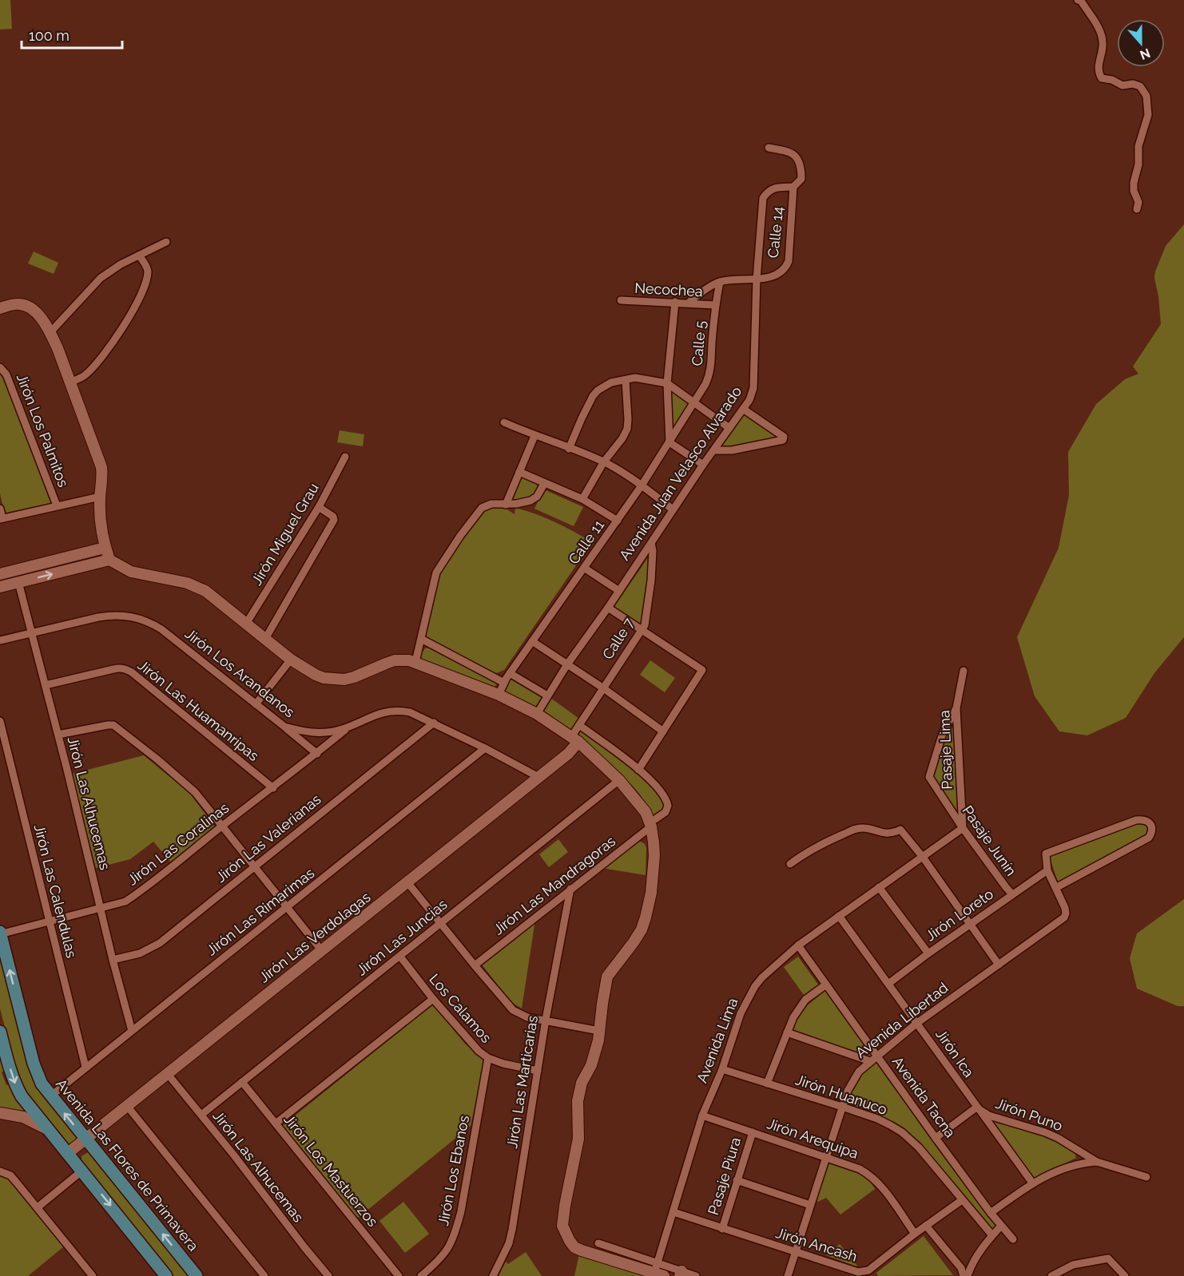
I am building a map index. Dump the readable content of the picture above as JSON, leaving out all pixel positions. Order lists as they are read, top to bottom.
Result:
{
  "streets": {
    "main road": ["Avenida Las Flores de Primavera"],
    "street": [
      "Calle 14",
      "Necochea",
      "Calle 5",
      "Jirón Los Palmitos",
      "Avenida Juan Velasco Alvarado",
      "Jirón Miguel Grau",
      "Calle 11",
      "Calle 7",
      "Jirón Los Arandanos",
      "Jirón Las Huamanripas",
      "Pasaje Lima",
      "Jirón Las Alhucemas",
      "Jirón Las Valerianas",
      "Pasaje Junín",
      "Jirón Las Coralinas",
      "Jirón Las Mandragoras",
      "Jirón Las Calendulas",
      "Jirón Las Rimarimas",
      "Jirón Loreto",
      "Jirón Las Verdolagas",
      "Jirón Las Juncias",
      "Los Calamos",
      "Avenida Libertad",
      "Avenida Lima",
      "Jirón Ica",
      "Jirón Las Marticarias",
      "Jirón Huanuco",
      "Avenida Tacna",
      "Jirón Puno",
      "Jirón Arequipa",
      "Jirón Los Mastuerzos",
      "Jirón Los Ebanos",
      "Pasaje Piura",
      "Jirón Ancash"
    ]
  },
  "crossings": [
    ["Calle 14", "Necochea"],
    ["Calle 14", "Calle 5"],
    ["Calle 14", "Avenida Juan Velasco Alvarado"],
    ["Necochea", "Calle 5"],
    ["Calle 5", "Calle 11"],
    ["Avenida Juan Velasco Alvarado", "Calle 7"],
    ["Calle 7", "Jirón Las Verdolagas"],
    ["Jirón Los Arandanos", "Jirón Las Alhucemas"],
    ["Jirón Los Arandanos", "Jirón Las Valerianas"],
    ["Jirón Los Arandanos", "Jirón Las Coralinas"],
    ["Jirón Los Arandanos", "Jirón Las Rimarimas"],
    ["Jirón Los Arandanos", "Jirón Las Verdolagas"],
    ["Jirón Las Huamanripas", "Jirón Las Alhucemas"],
    ["Jirón Las Huamanripas", "Jirón Las Coralinas"],
    ["Pasaje Lima", "Pasaje Junín"],
    ["Pasaje Lima", "Avenida Lima"],
    ["Jirón Las Alhucemas", "Jirón Las Valerianas"],
    ["Jirón Las Alhucemas", "Jirón Las Coralinas"],
    ["Jirón Las Alhucemas", "Jirón Las Rimarimas"],
    ["Jirón Las Alhucemas", "Jirón Las Verdolagas"],
    ["Jirón Las Alhucemas", "Jirón Las Juncias"],
    ["Pasaje Junín", "Jirón Loreto"],
    ["Pasaje Junín", "Avenida Lima"],
    ["Jirón Las Coralinas", "Jirón Las Calendulas"],
    ["Jirón Las Coralinas", "Avenida Las Flores de Primavera"],
    ["Jirón Las Mandragoras", "Jirón Las Marticarias"],
    ["Jirón Las Calendulas", "Jirón Las Rimarimas"],
    ["Jirón Las Rimarimas", "Avenida Las Flores de Primavera"],
    ["Jirón Loreto", "Jirón Ica"],
    ["Jirón Las Verdolagas", "Avenida Las Flores de Primavera"],
    ["Jirón Las Juncias", "Los Calamos"],
    ["Jirón Las Juncias", "Jirón Los Mastuerzos"],
    ["Los Calamos", "Jirón Las Marticarias"],
    ["Los Calamos", "Jirón Los Ebanos"],
    ["Avenida Libertad", "Jirón Ica"],
    ["Avenida Libertad", "Jirón Huanuco"],
    ["Avenida Libertad", "Avenida Tacna"],
    ["Avenida Libertad", "Jirón Arequipa"],
    ["Avenida Libertad", "Jirón Ancash"],
    ["Avenida Lima", "Jirón Ica"],
    ["Avenida Lima", "Jirón Huanuco"],
    ["Avenida Lima", "Avenida Tacna"],
    ["Avenida Lima", "Jirón Arequipa"],
    ["Avenida Lima", "Jirón Ancash"],
    ["Jirón Ica", "Jirón Puno"],
    ["Jirón Huanuco", "Jirón Ancash"],
    ["Avenida Tacna", "Jirón Puno"],
    ["Jirón Arequipa", "Pasaje Piura"],
    ["Jirón Arequipa", "Jirón Ancash"],
    ["Pasaje Piura", "Jirón Ancash"]
  ],
  "scale_bar": "100 m",
  "north": "bottom"
}
